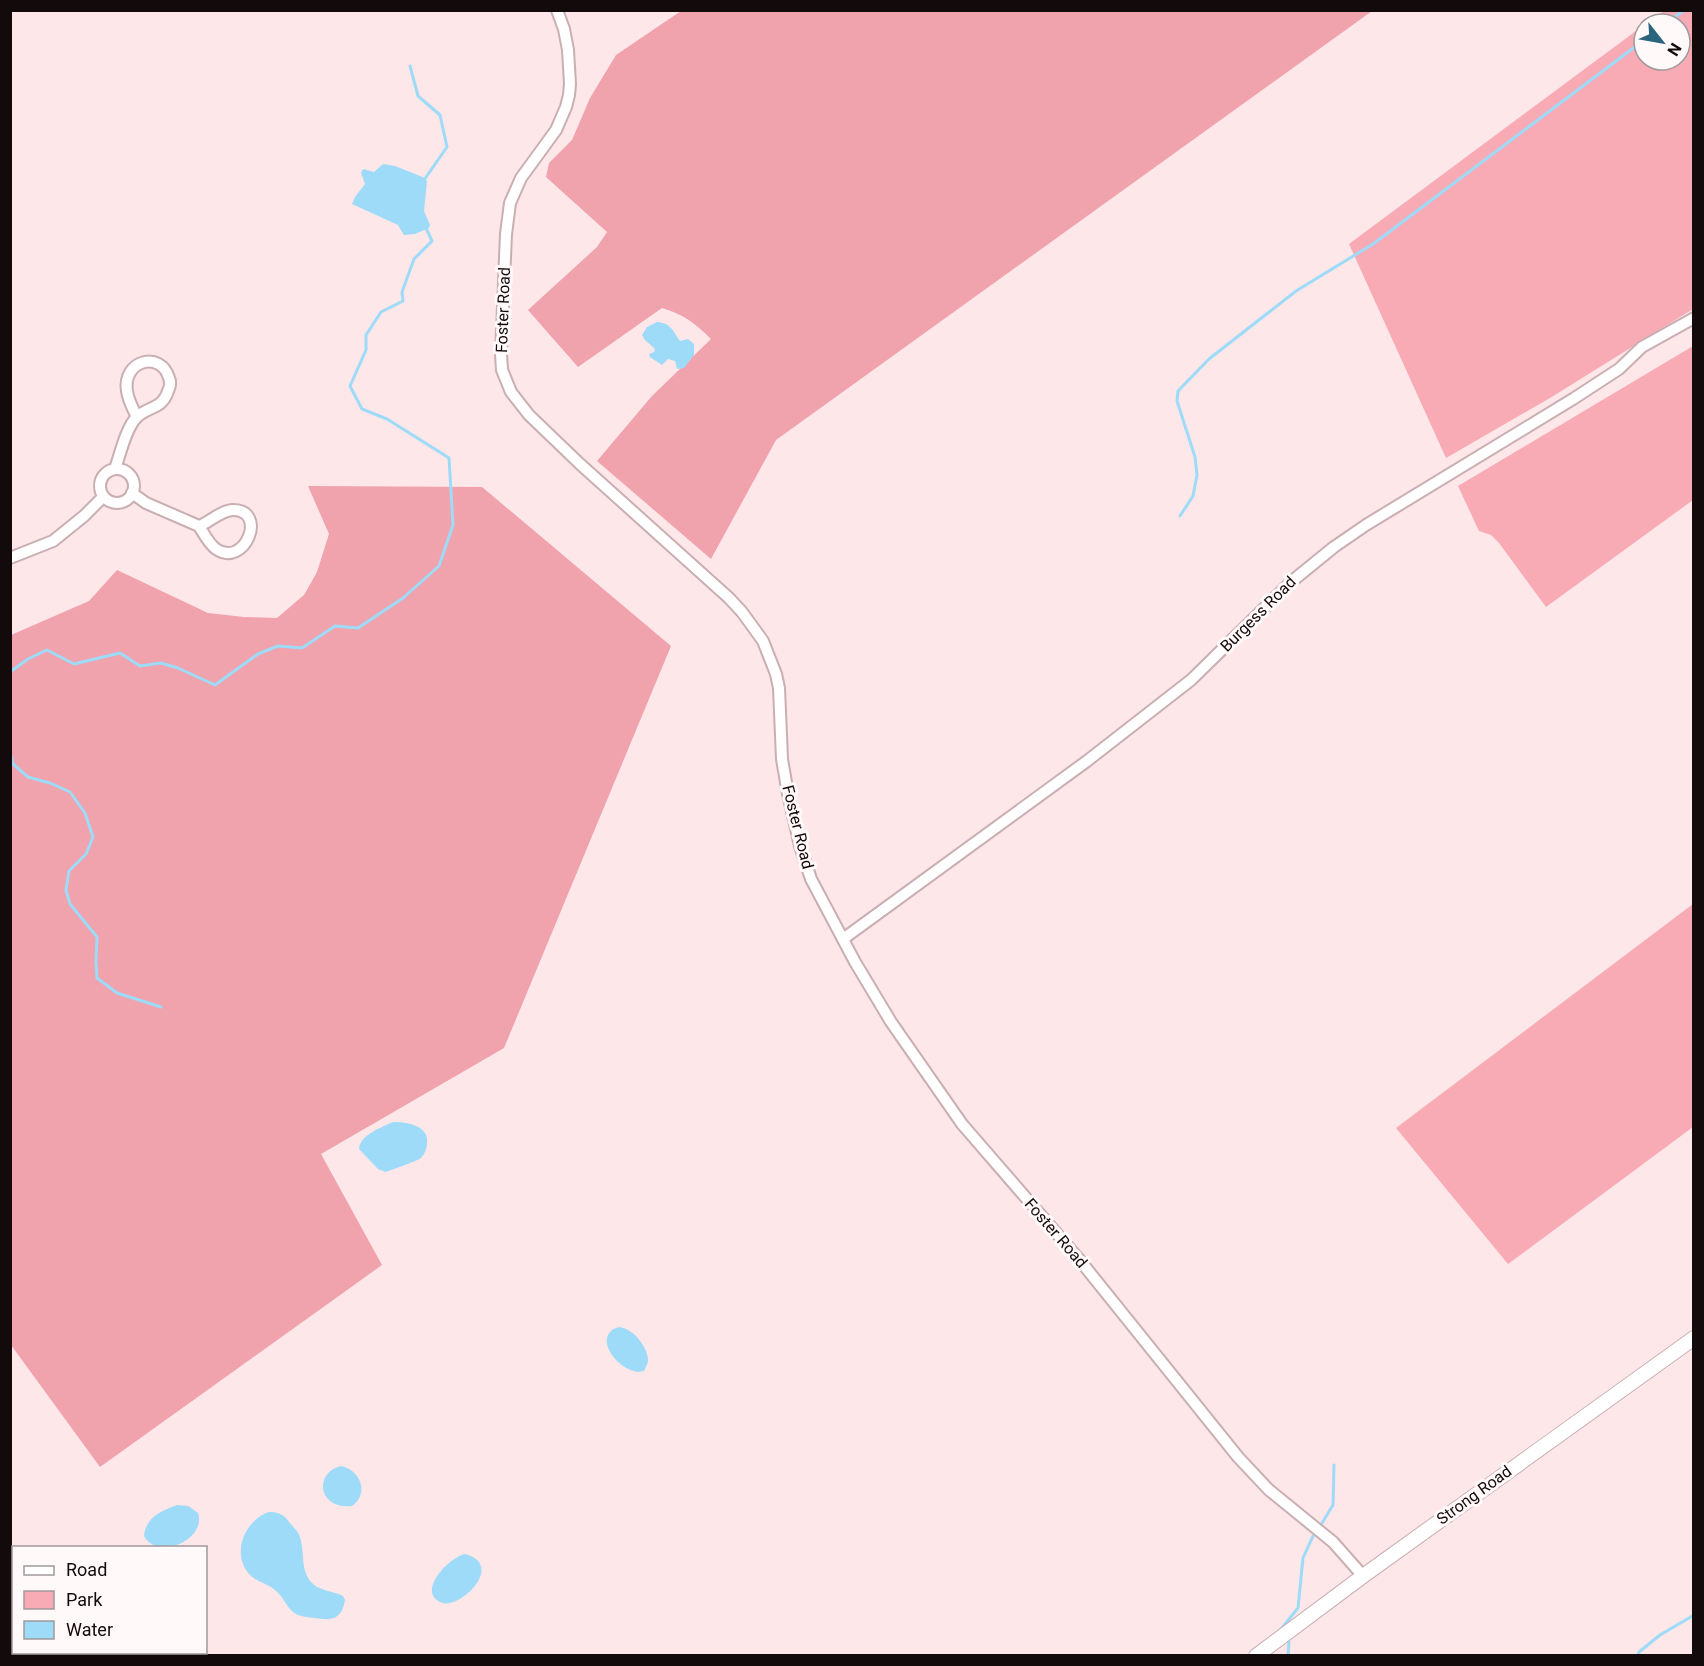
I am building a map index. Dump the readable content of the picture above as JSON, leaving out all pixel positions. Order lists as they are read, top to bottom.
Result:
{
  "streets": {
    "street": ["Foster Road", "Burgess Road", "Strong Road"]
  },
  "crossings": [
    ["Foster Road", "Burgess Road"],
    ["Foster Road", "Strong Road"]
  ],
  "legend": ["Road", "Park", "Water"],
  "north": "bottom right"
}
